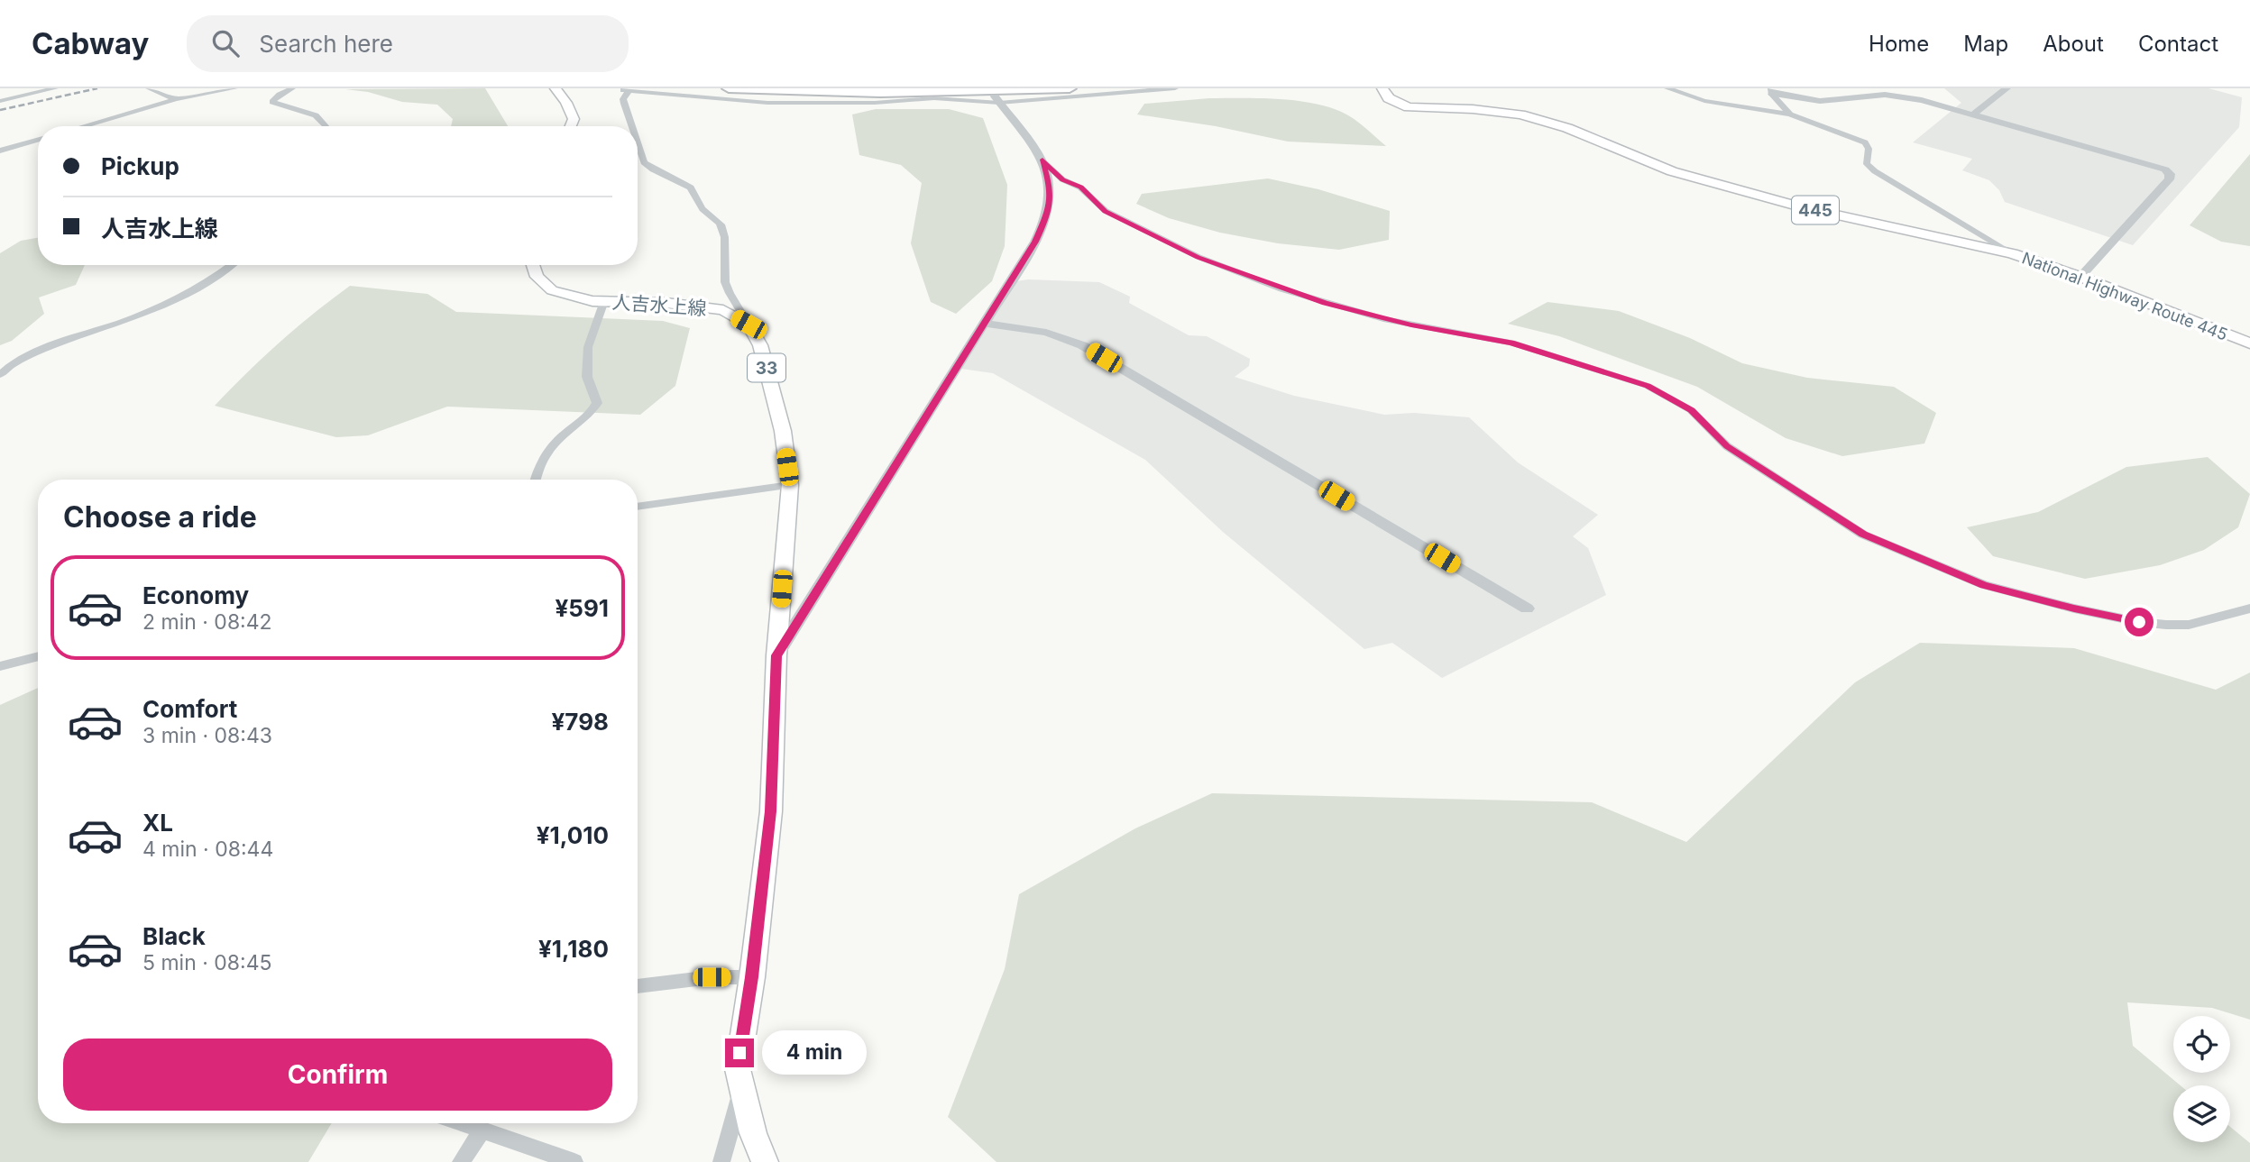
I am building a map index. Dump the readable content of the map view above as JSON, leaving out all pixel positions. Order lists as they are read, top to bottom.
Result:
{
  "streets": {
    "highway": ["445", "National Highway Route 445"],
    "main road": ["人吉水上線", "33"]
  },
  "crossings": [
    ["人吉水上線", "33"]
  ],
  "page": {
    "header": "Cabway",
    "search": "Search here",
    "nav": [
      "Home",
      "Map",
      "About",
      "Contact"
    ],
    "banner": ["Pickup", "人吉水上線"],
    "heading": "Choose a ride",
    "list": [
      {
        "name": "Economy",
        "note": "2 min · 08:42",
        "value": "¥591"
      },
      {
        "name": "Comfort",
        "note": "3 min · 08:43",
        "value": "¥798"
      },
      {
        "name": "XL",
        "note": "4 min · 08:44",
        "value": "¥1,010"
      },
      {
        "name": "Black",
        "note": "5 min · 08:45",
        "value": "¥1,180"
      }
    ],
    "buttons": "Confirm",
    "bubble": "4 min"
  }
}
